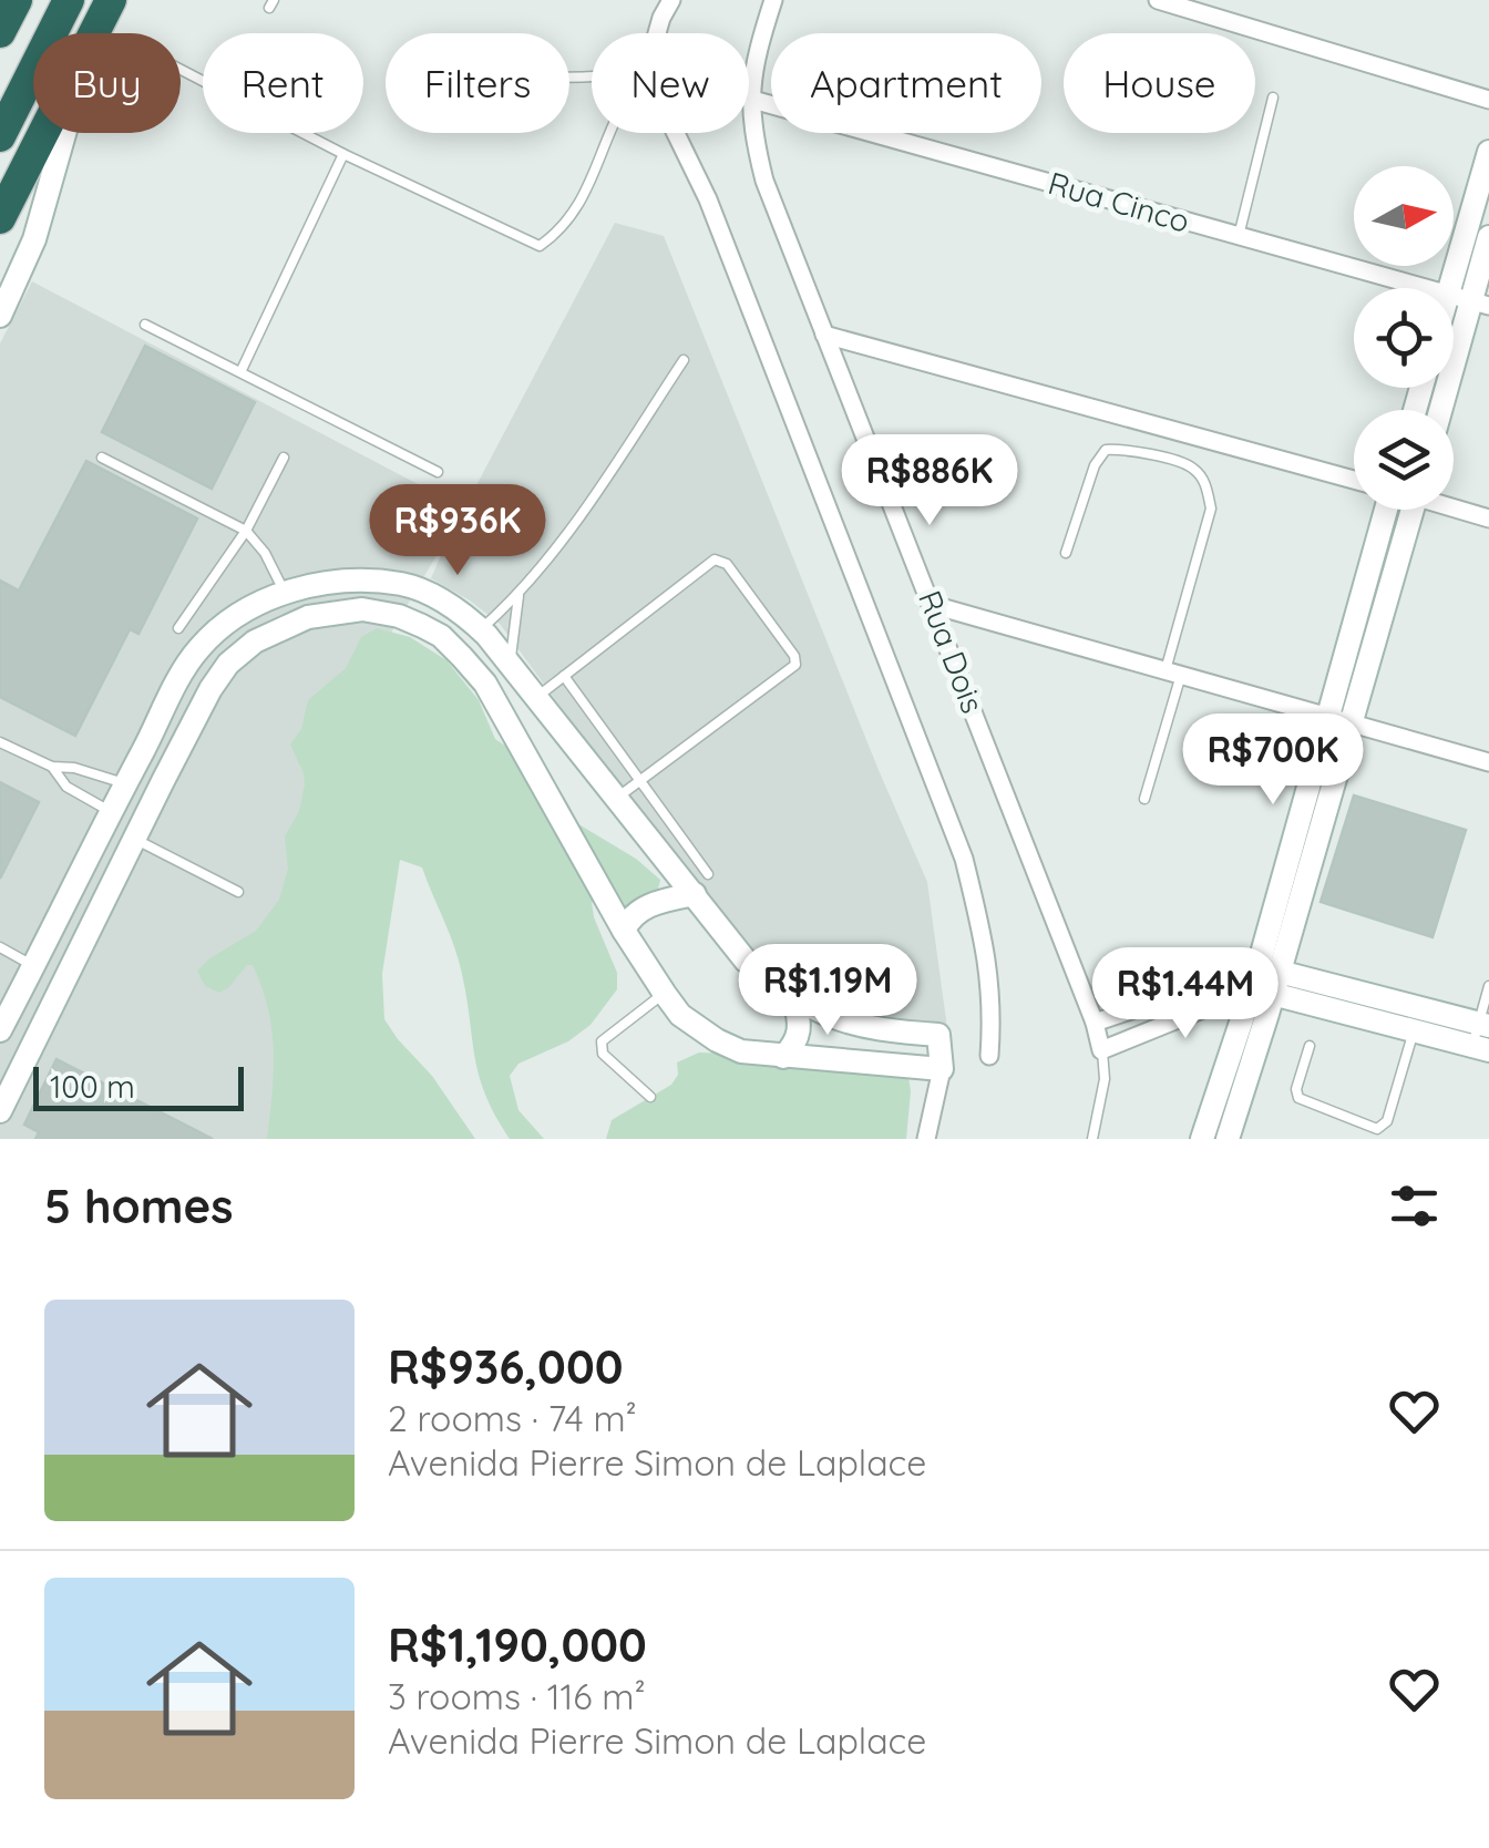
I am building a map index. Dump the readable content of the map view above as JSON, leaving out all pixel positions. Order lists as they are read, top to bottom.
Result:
{
  "streets": {
    "street": ["Rua Cinco", "Rua Dois"]
  },
  "crossings": [
    ["Rua Cinco", "Rua Dois"]
  ],
  "scale_bar": "100 m",
  "north": "right",
  "page": {
    "chip": [
      "Buy",
      "Rent",
      "Filters",
      "New",
      "Apartment",
      "House"
    ],
    "price": [
      "R$886K",
      "R$936K",
      "R$700K",
      "R$1.19M",
      "R$1.44M"
    ],
    "scale": "100 m",
    "heading": "5 homes",
    "list": [
      {
        "name": "R$936,000",
        "note": "2 rooms · 74 m² · Avenida Pierre Simon de Laplace"
      },
      {
        "name": "R$1,190,000",
        "note": "3 rooms · 116 m² · Avenida Pierre Simon de Laplace"
      }
    ]
  }
}
